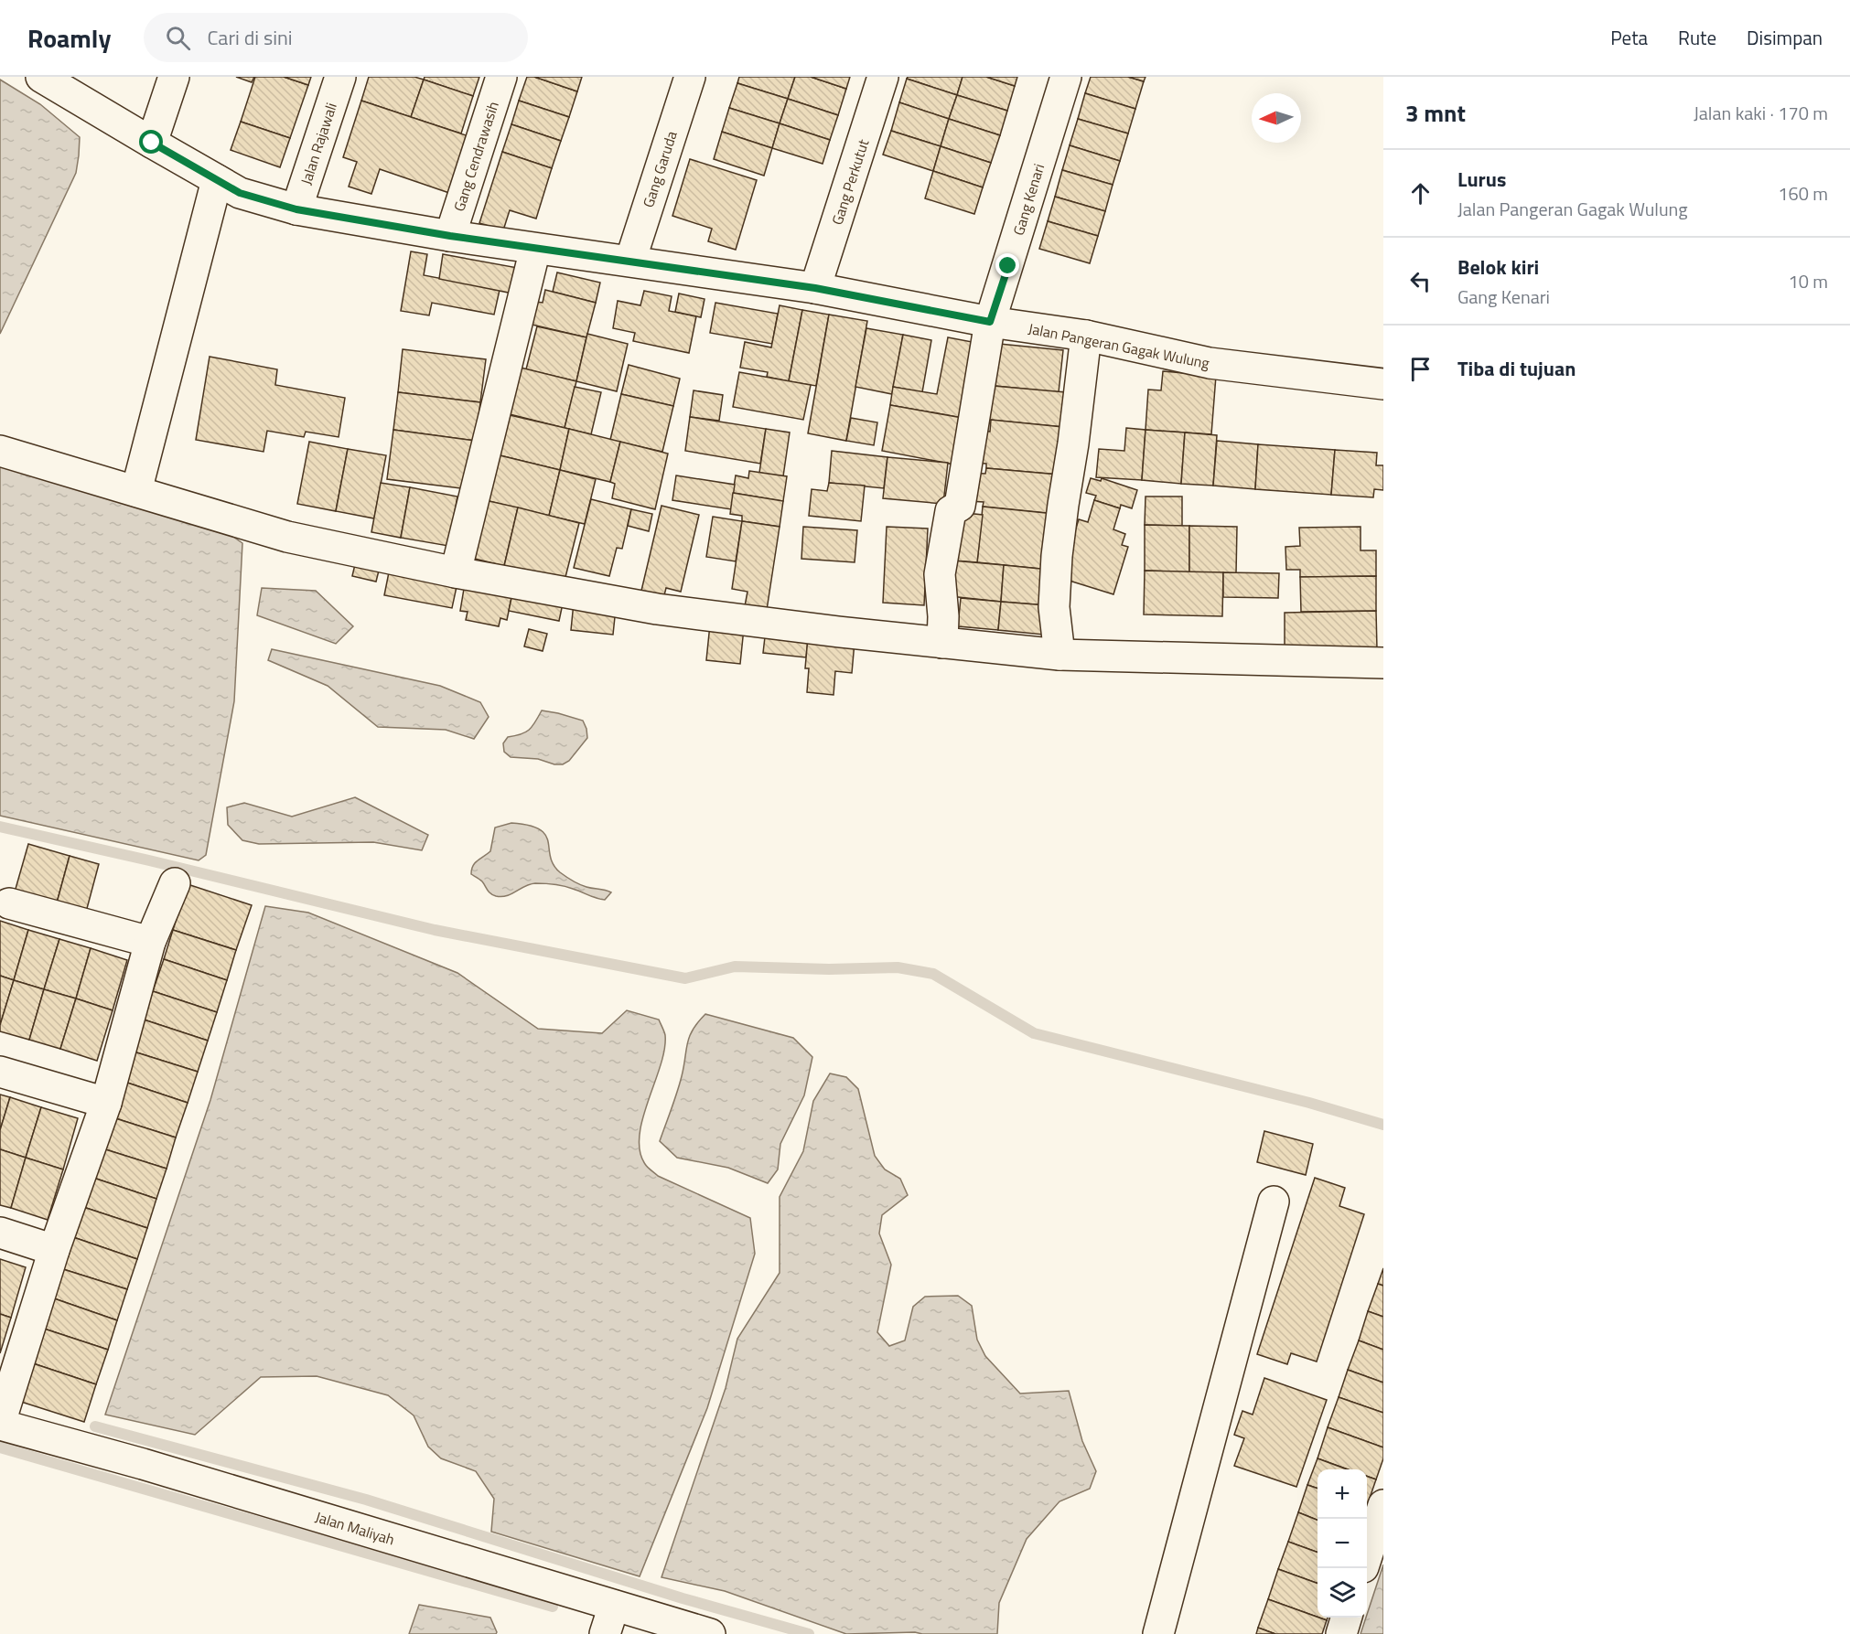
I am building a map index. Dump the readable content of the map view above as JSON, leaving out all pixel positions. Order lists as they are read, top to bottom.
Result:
{
  "streets": {
    "street": [
      "Jalan Rajawali",
      "Gang Cendrawasih",
      "Gang Garuda",
      "Gang Perkutut",
      "Gang Kenari",
      "Jalan Pangeran Gagak Wulung",
      "Jalan Maliyah"
    ]
  },
  "crossings": [
    ["Jalan Rajawali", "Jalan Pangeran Gagak Wulung"],
    ["Gang Cendrawasih", "Jalan Pangeran Gagak Wulung"],
    ["Gang Garuda", "Jalan Pangeran Gagak Wulung"],
    ["Gang Perkutut", "Jalan Pangeran Gagak Wulung"],
    ["Gang Kenari", "Jalan Pangeran Gagak Wulung"]
  ],
  "north": "left",
  "page": {
    "header": "Roamly",
    "search": "Cari di sini",
    "nav": ["Peta", "Rute", "Disimpan"],
    "heading": ["3 mnt", "Jalan kaki · 170 m"],
    "list": [
      ["Lurus", "Jalan Pangeran Gagak Wulung", "160 m"],
      ["Belok kiri", "Gang Kenari", "10 m"],
      "Tiba di tujuan"
    ],
    "map_buttons": ["+", "−"]
  }
}
